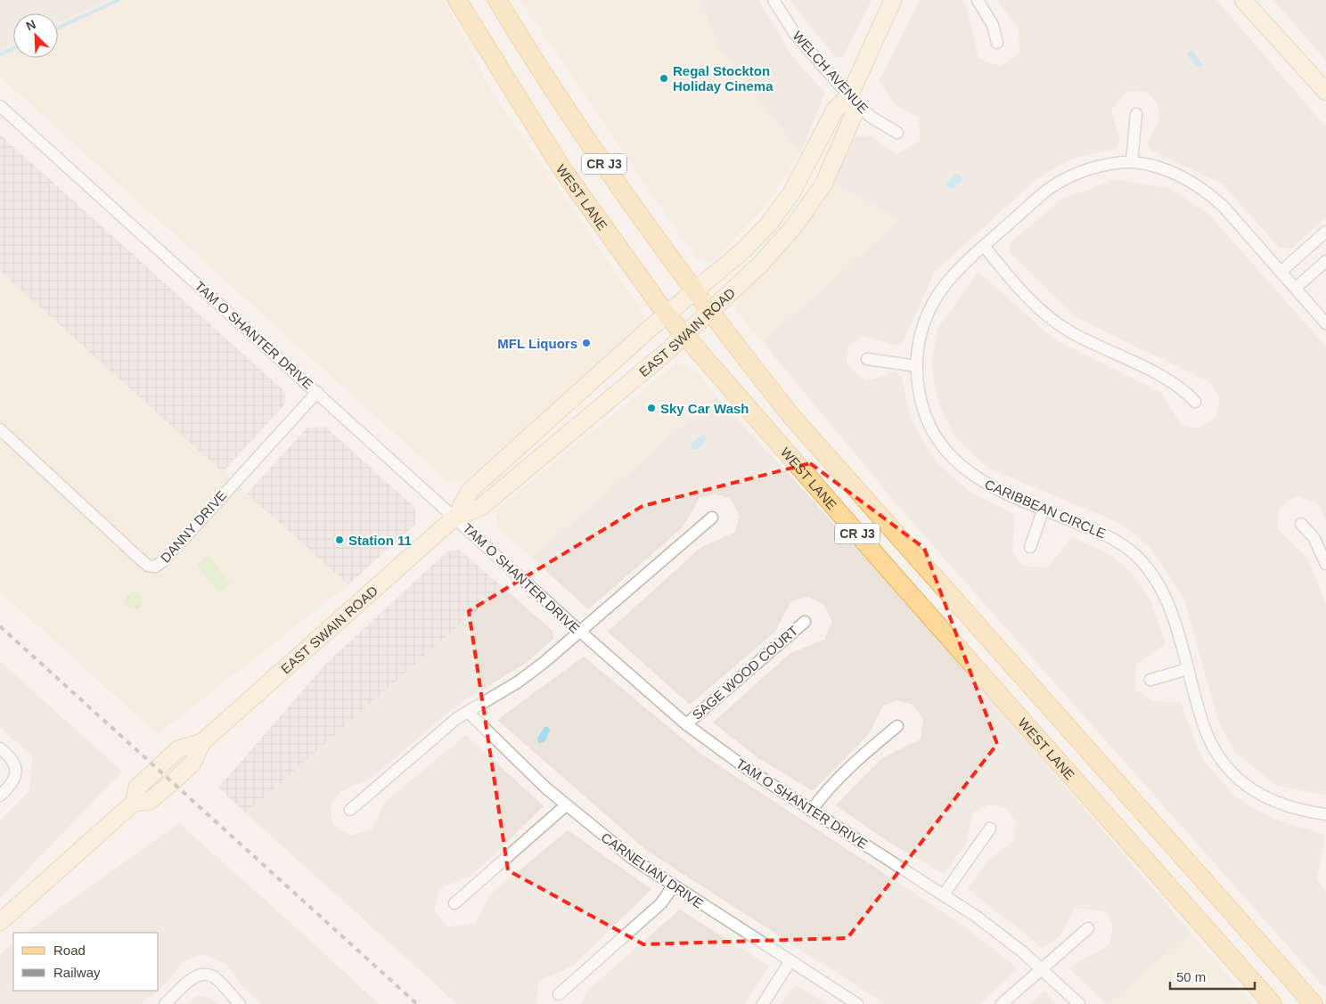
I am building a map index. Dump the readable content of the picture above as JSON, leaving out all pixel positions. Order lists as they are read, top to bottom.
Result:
{
  "streets": {
    "main road": ["CR J3", "WEST LANE", "EAST SWAIN ROAD"],
    "street": [
      "WELCH AVENUE",
      "TAM O SHANTER DRIVE",
      "CARIBBEAN CIRCLE",
      "DANNY DRIVE",
      "SAGE WOOD COURT",
      "CARNELIAN DRIVE"
    ]
  },
  "crossings": [
    ["WELCH AVENUE", "EAST SWAIN ROAD"],
    ["WEST LANE", "EAST SWAIN ROAD"],
    ["EAST SWAIN ROAD", "TAM O SHANTER DRIVE"],
    ["TAM O SHANTER DRIVE", "DANNY DRIVE"],
    ["TAM O SHANTER DRIVE", "SAGE WOOD COURT"]
  ],
  "places": [
    "Regal Stockton Holiday Cinema",
    "MFL Liquors",
    "Sky Car Wash",
    "Station 11"
  ],
  "legend": ["Road", "Railway"],
  "scale_bar": "50 m",
  "north": "top left"
}
